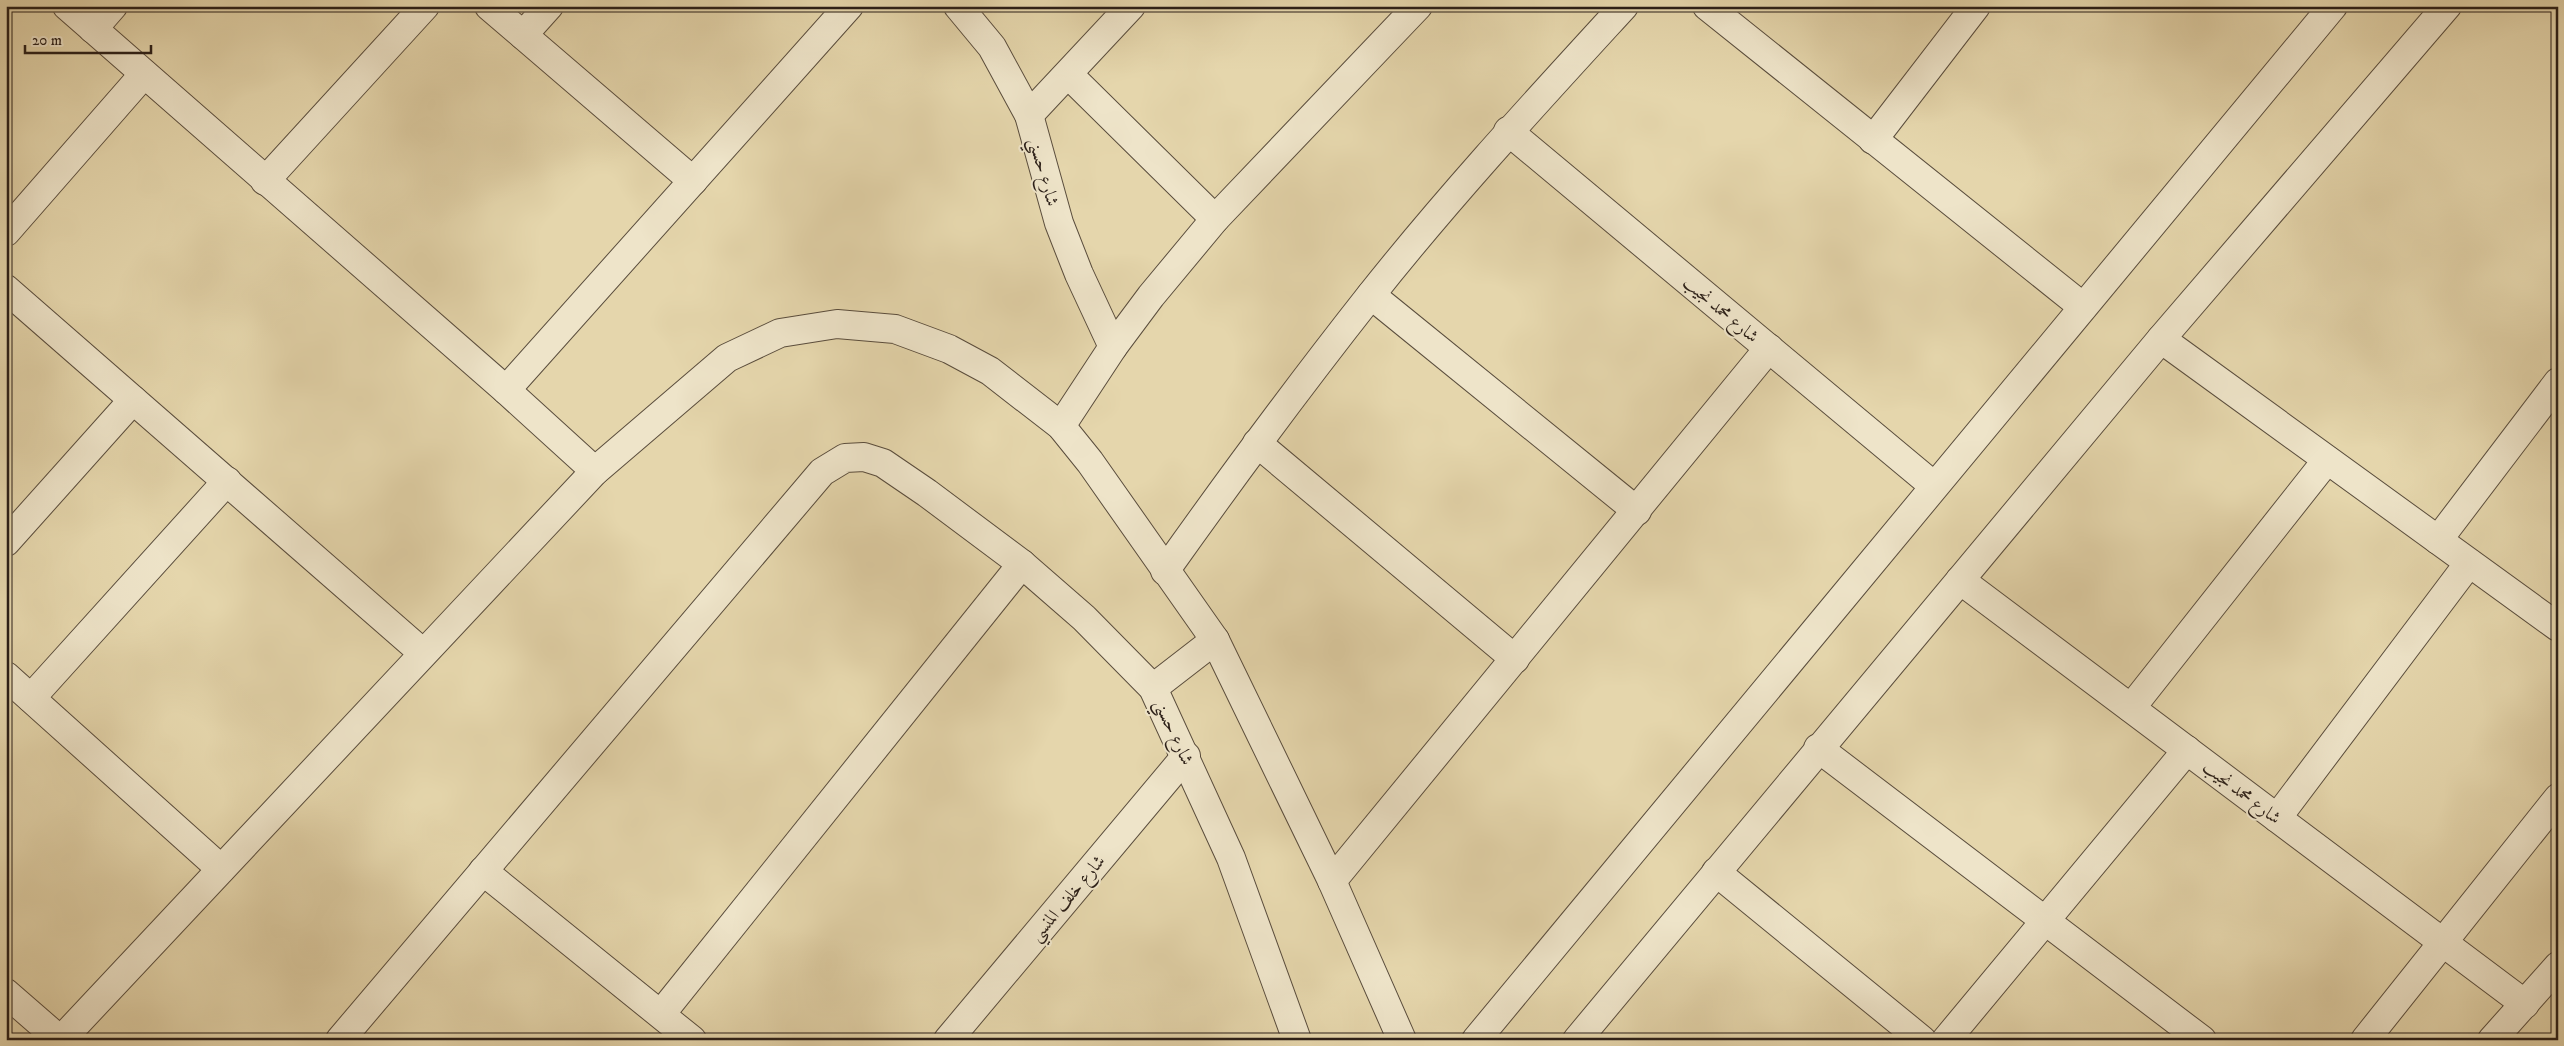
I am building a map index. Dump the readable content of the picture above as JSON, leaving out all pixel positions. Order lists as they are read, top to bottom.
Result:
{
  "streets": {
    "street": ["شارع حسني", "شارع محمد نجيب", "شارع خلف المنسي"]
  },
  "crossings": [
    ["شارع حسني", "شارع خلف المنسي"]
  ],
  "scale_bar": "20 m"
}
